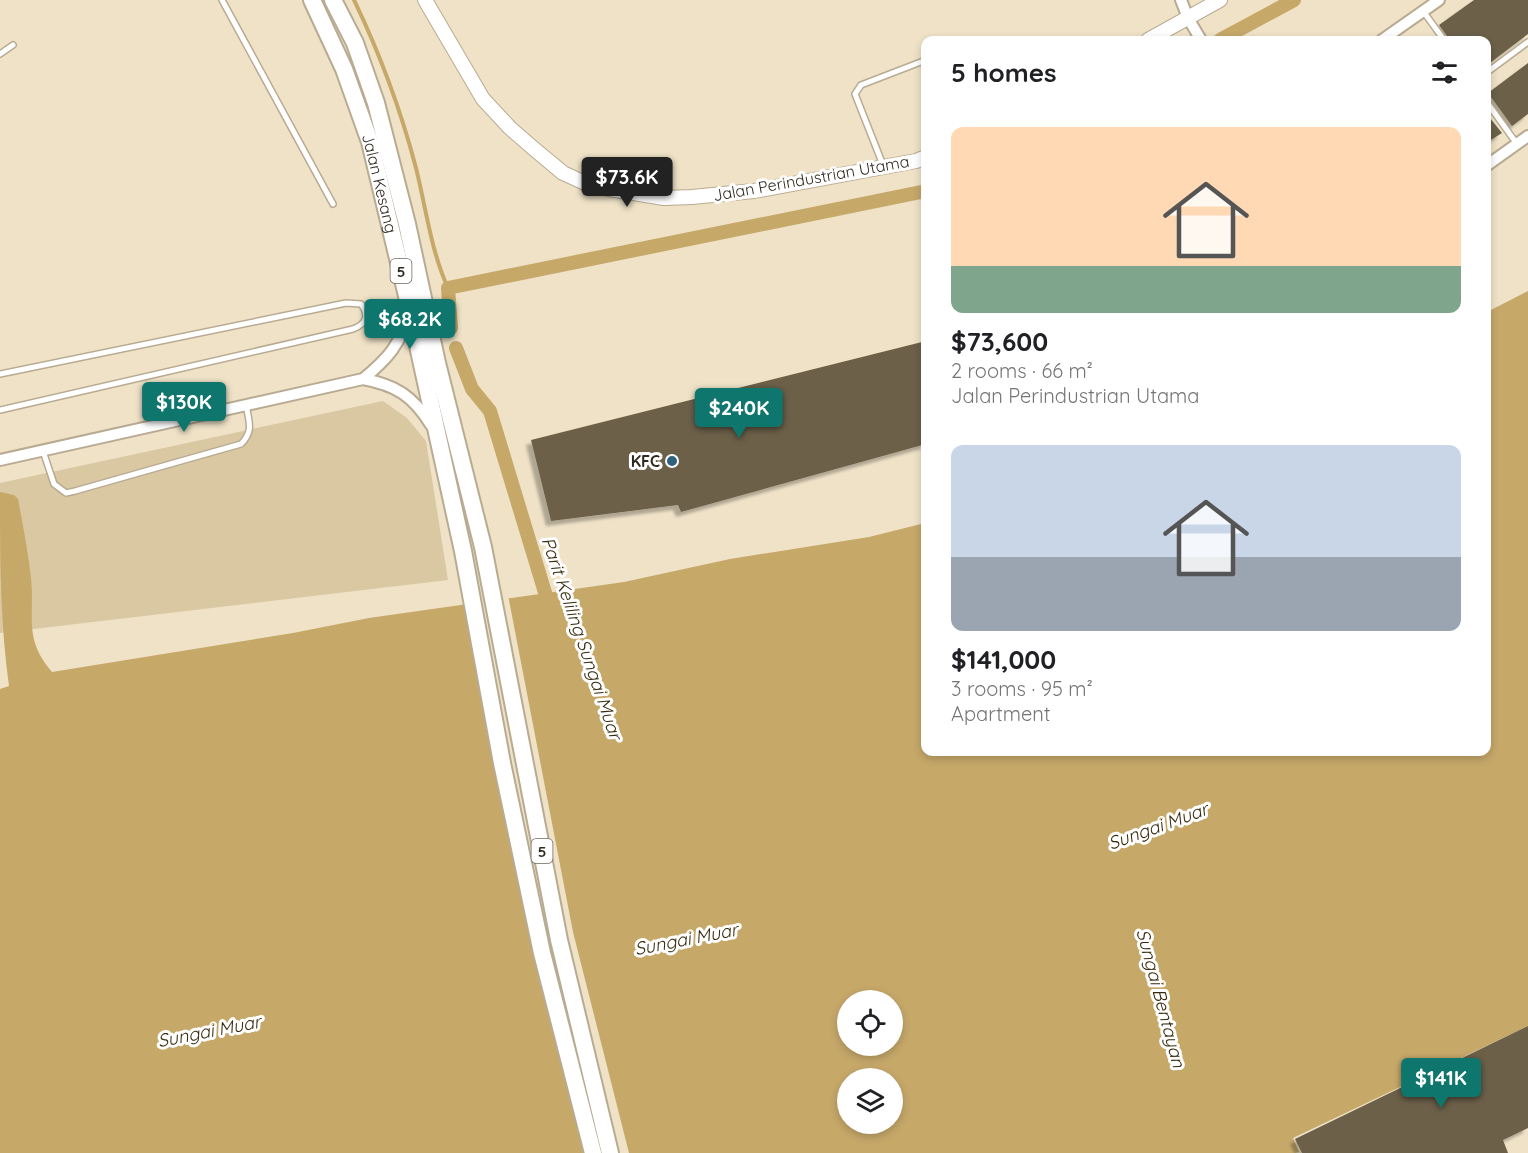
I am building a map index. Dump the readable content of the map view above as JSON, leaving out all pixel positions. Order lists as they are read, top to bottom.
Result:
{
  "streets": {
    "main road": ["Jalan Kesang", "5"],
    "street": ["Jalan Perindustrian Utama"]
  },
  "water": ["Parit Keliling Sungai Muar", "Sungai Muar", "Sungai Bentayan"],
  "places": ["KFC"],
  "page": {
    "heading": "5 homes",
    "list": [
      {
        "name": "$73,600",
        "note": "2 rooms · 66 m² · Jalan Perindustrian Utama"
      },
      {
        "name": "$141,000",
        "note": "3 rooms · 95 m² · Apartment"
      }
    ],
    "price": [
      "$73.6K",
      "$68.2K",
      "$130K",
      "$240K",
      "$141K"
    ]
  }
}
